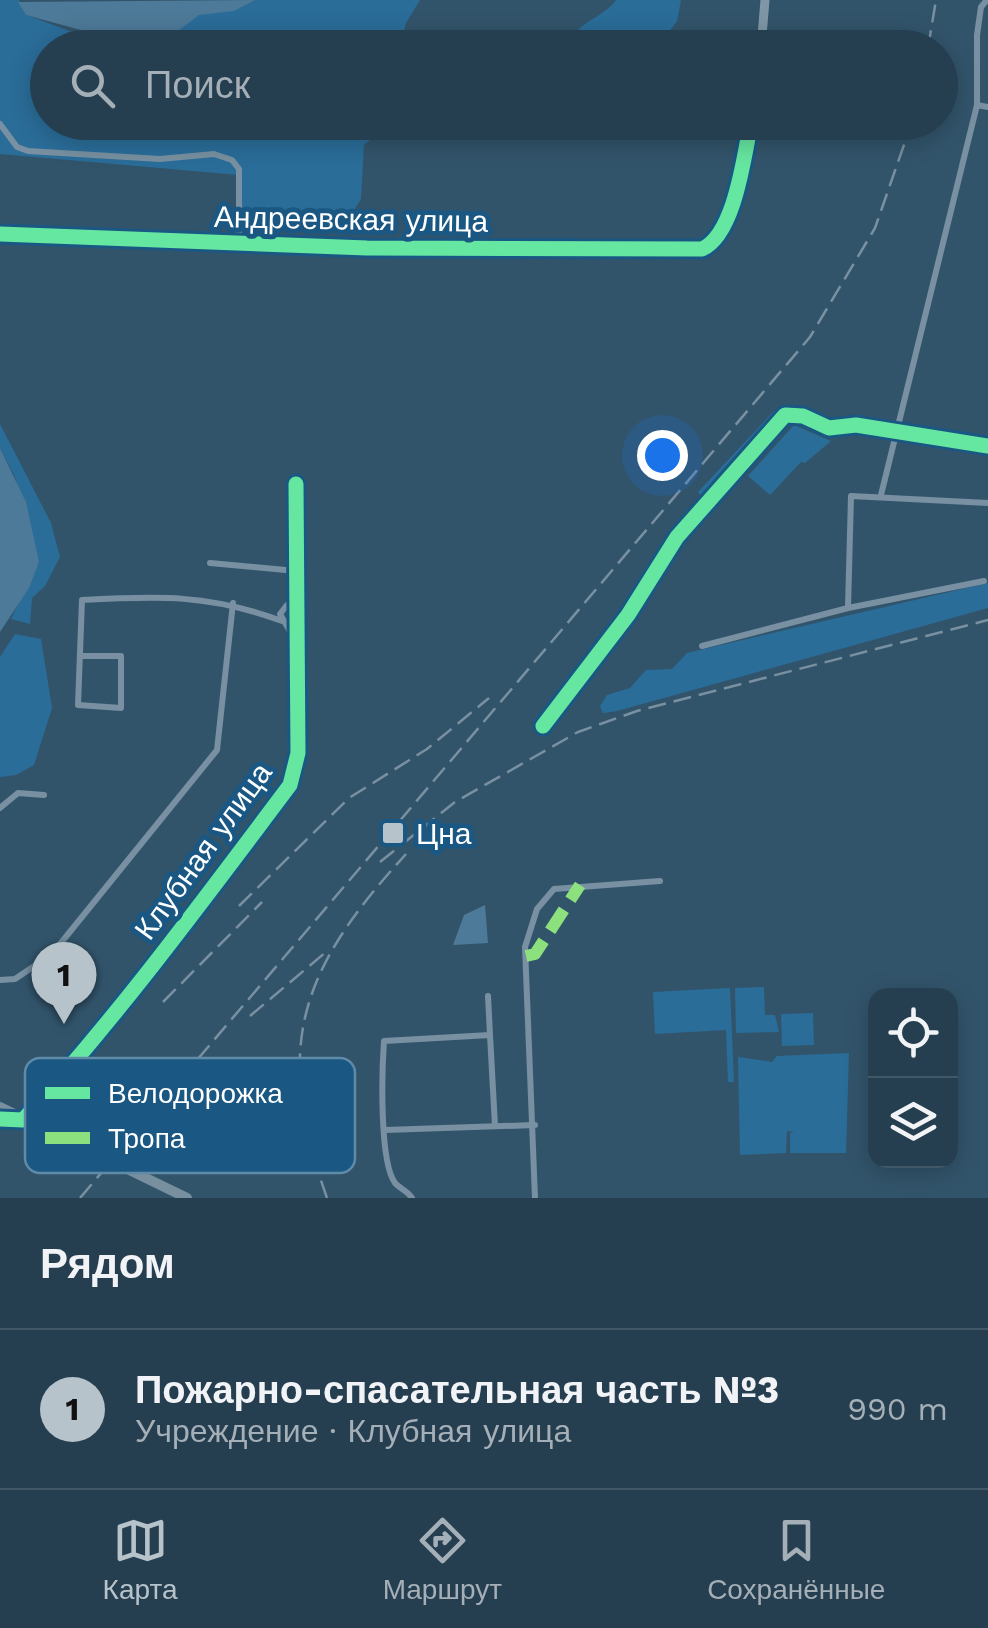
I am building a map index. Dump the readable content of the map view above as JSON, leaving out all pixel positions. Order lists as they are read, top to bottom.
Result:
{
  "streets": {
    "street": ["Андреевская улица", "Клубная улица"]
  },
  "places": {
    "transit": ["Цна"]
  },
  "legend": ["Велодорожка", "Тропа"],
  "page": {
    "search": "Поиск",
    "pins": "1",
    "heading": "Рядом",
    "list": [
      {
        "mark": "1",
        "name": "Пожарно-спасательная часть №3",
        "note": "Учреждение · Клубная улица",
        "value": "990 m"
      }
    ],
    "nav": ["Карта", "Маршрут", "Сохранённые"]
  }
}
